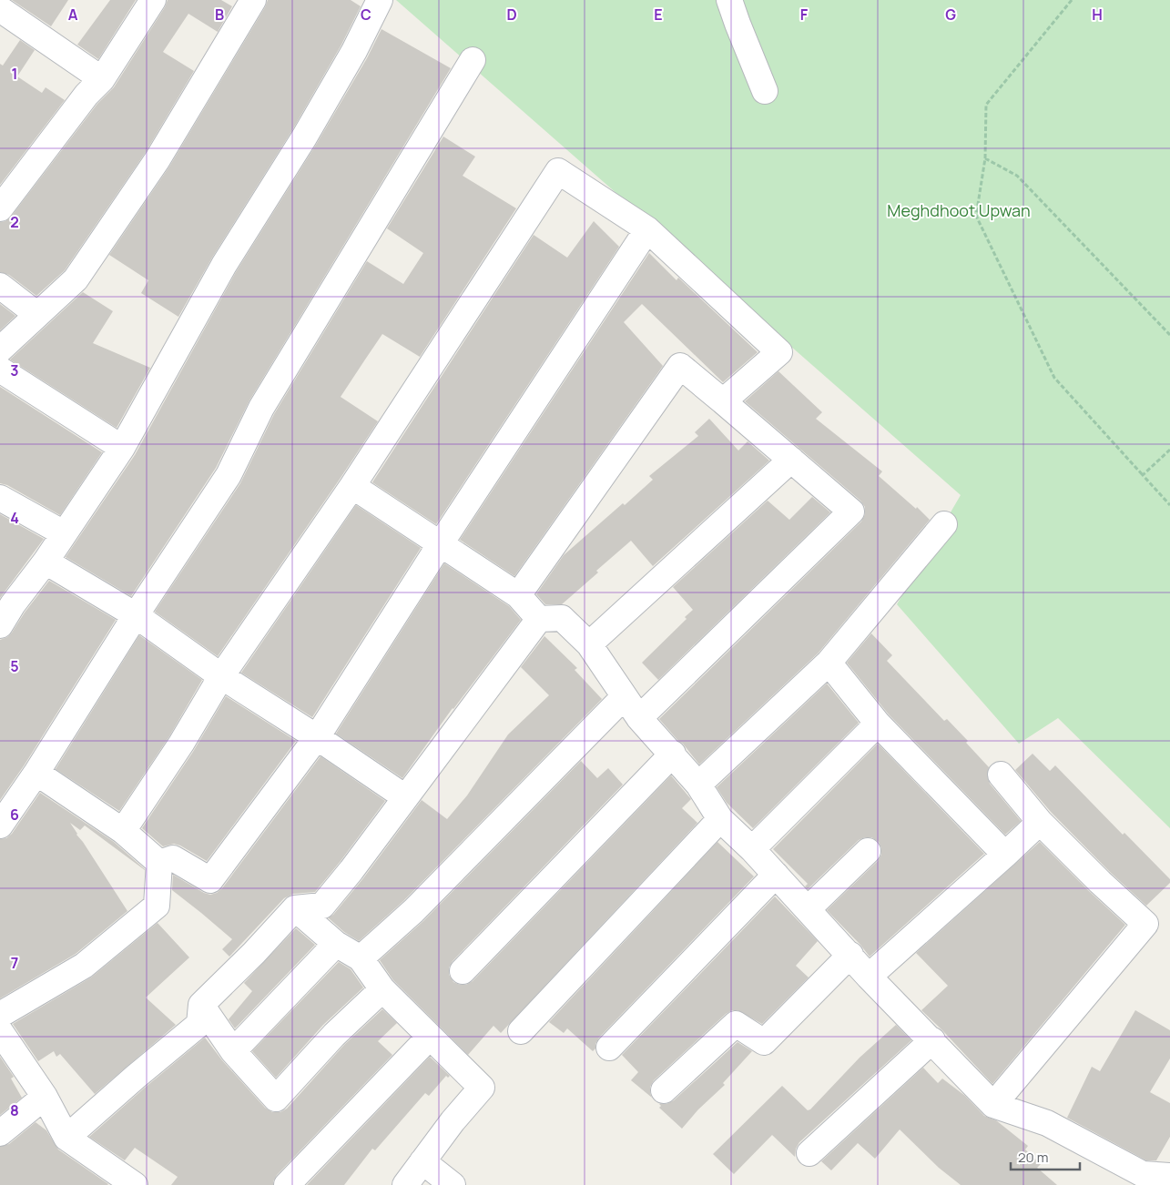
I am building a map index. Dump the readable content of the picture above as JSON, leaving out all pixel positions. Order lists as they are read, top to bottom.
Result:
{
  "parks": ["Meghdhoot Upwan"],
  "scale_bar": "20 m",
  "grid": {
    "columns": [
      "A",
      "B",
      "C",
      "D",
      "E",
      "F",
      "G",
      "H"
    ],
    "rows": [
      "1",
      "2",
      "3",
      "4",
      "5",
      "6",
      "7",
      "8"
    ]
  }
}
